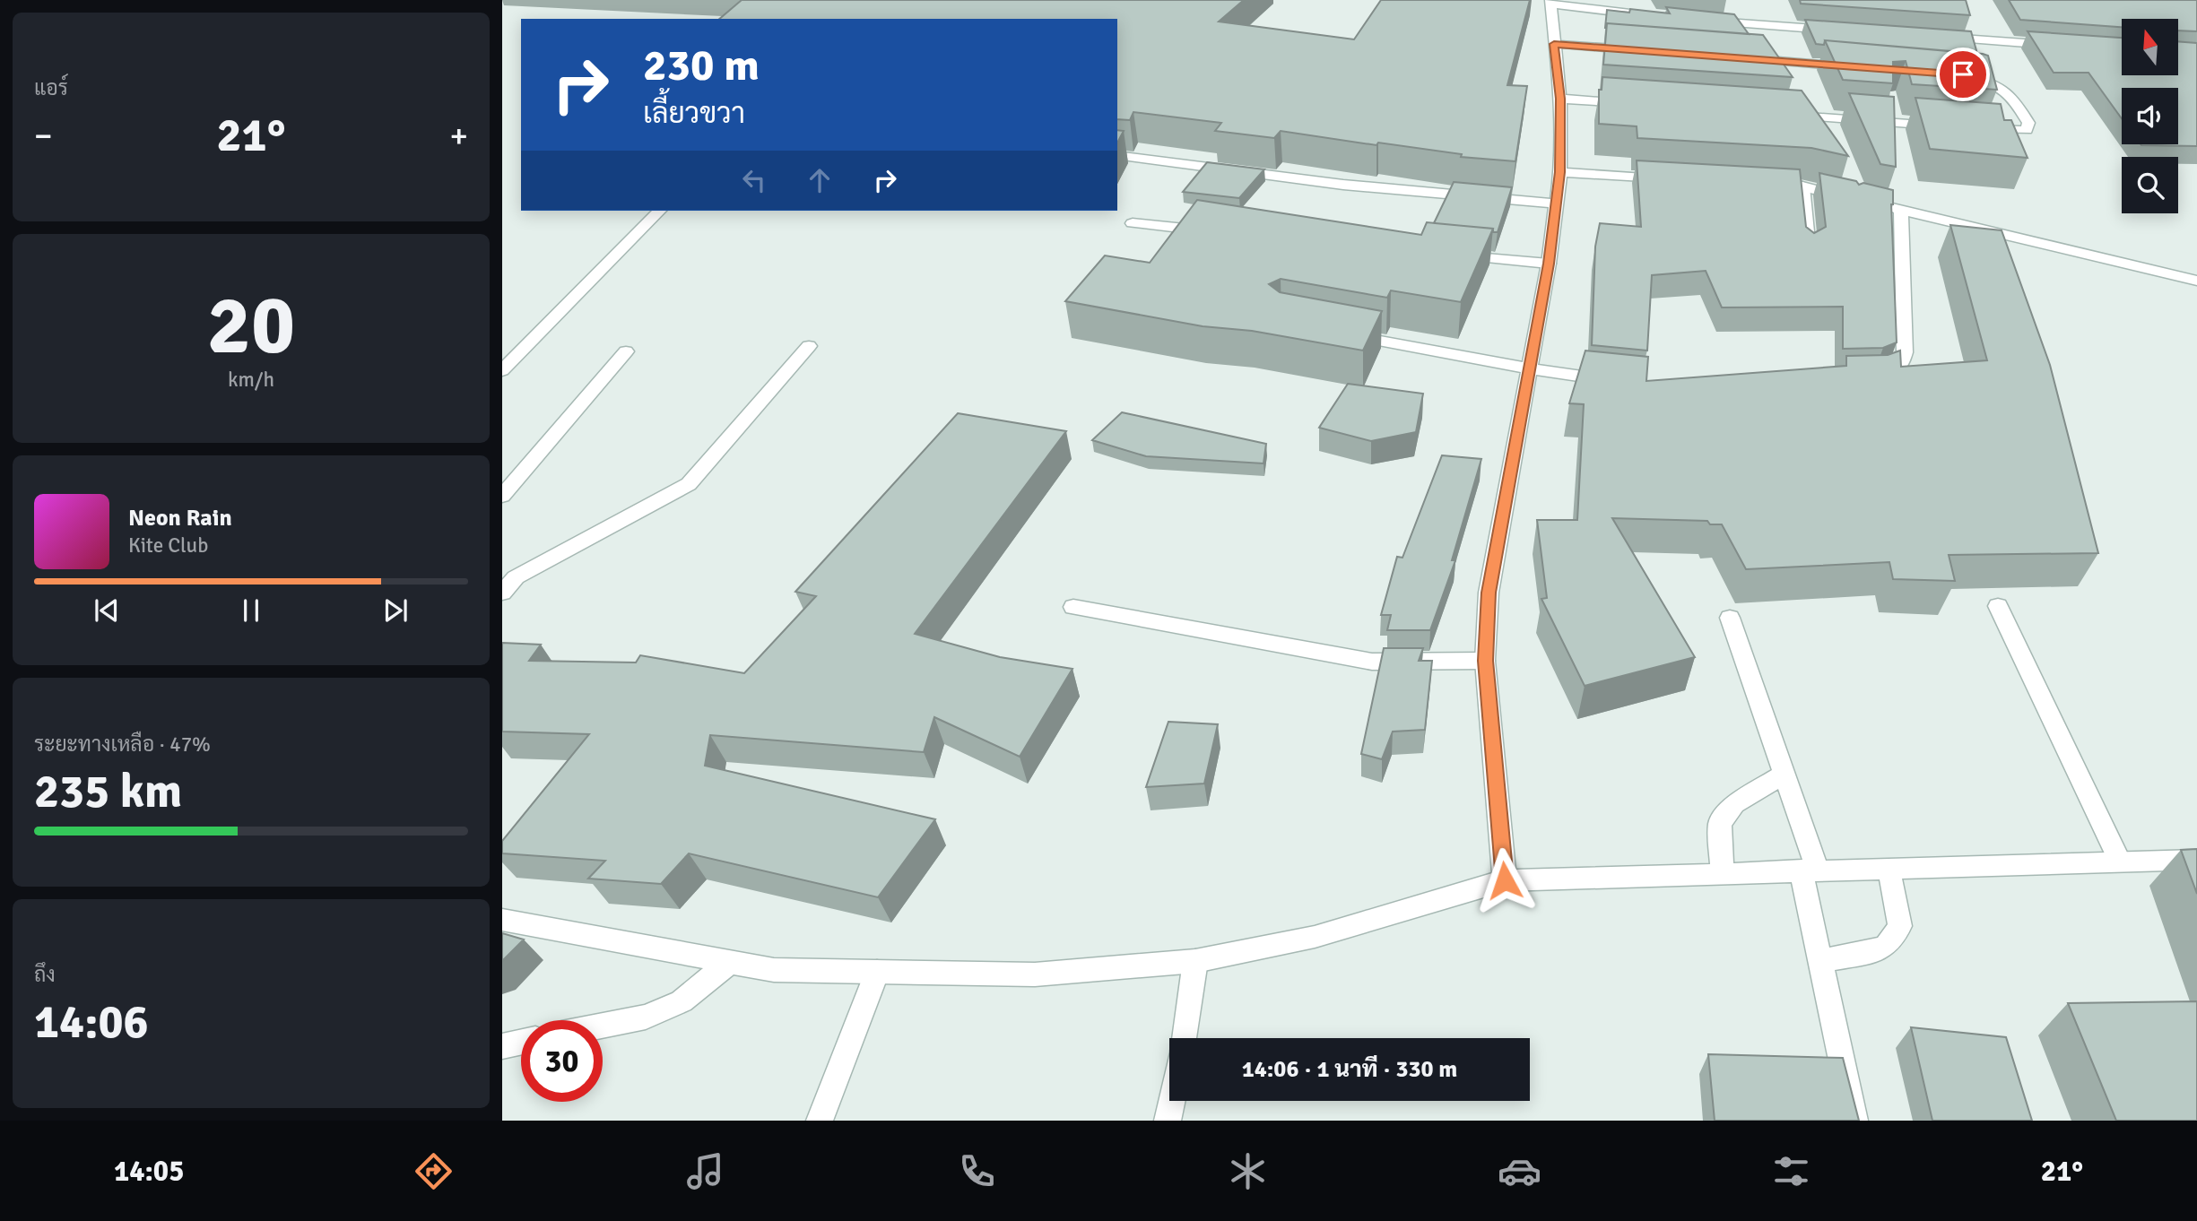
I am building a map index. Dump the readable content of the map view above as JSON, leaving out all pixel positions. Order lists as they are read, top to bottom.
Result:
{
  "north": "top",
  "page": {
    "tile": [
      "แอร์",
      ["20", "km/h"],
      ["ระยะทางเหลือ · 47%", "235 km"],
      ["ถึง", "14:06"]
    ],
    "turn": ["230 m", "เลี้ยวขวา"],
    "heat": ["−", "21°", "+"],
    "song": ["Neon Rain", "Kite Club"],
    "limit": "30",
    "trip": "14:06 · 1 นาที · 330 m",
    "tabs": ["14:05", "21°"]
  }
}
